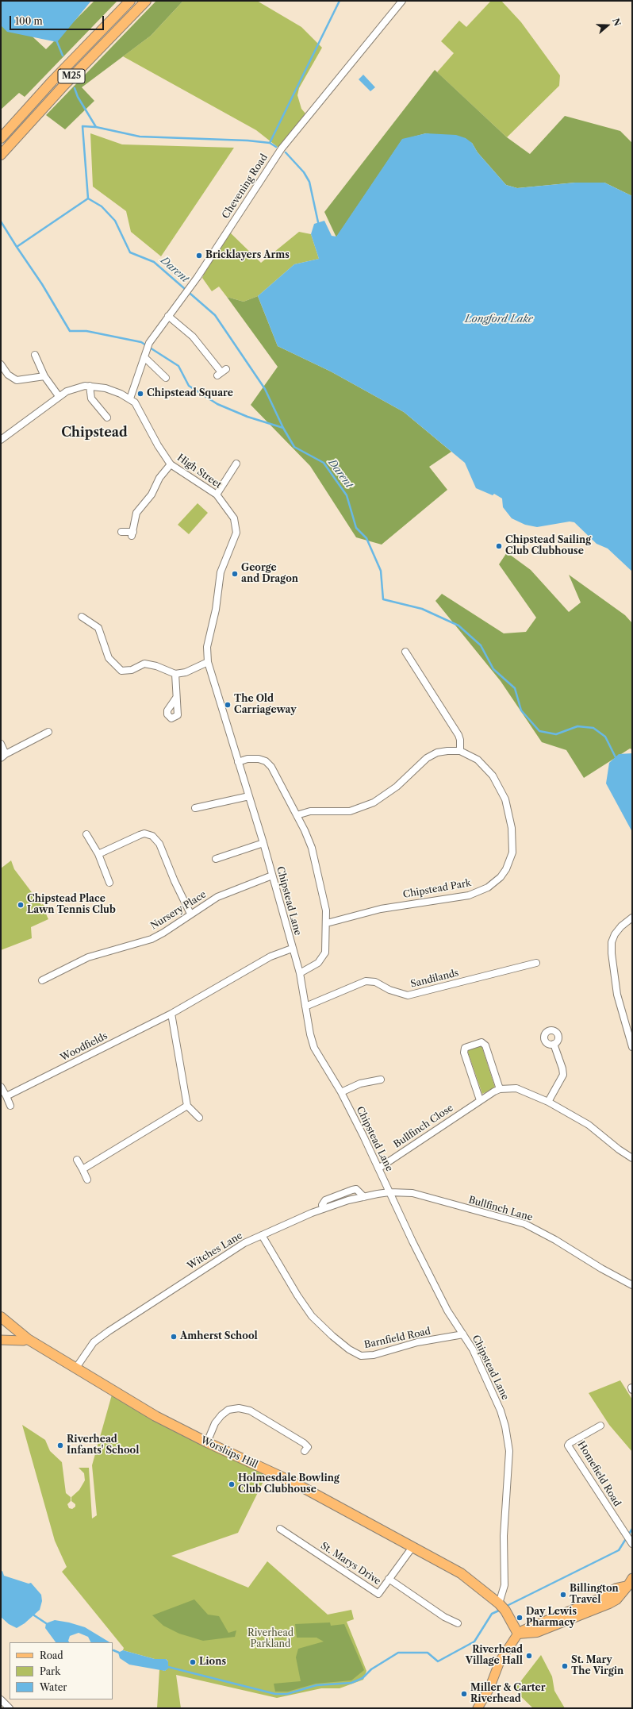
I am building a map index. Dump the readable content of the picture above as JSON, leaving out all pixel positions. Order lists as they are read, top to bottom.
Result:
{
  "streets": {
    "highway": ["M25", "Worships Hill"],
    "street": [
      "Chevening Road",
      "High Street",
      "Chipstead Park",
      "Chipstead Lane",
      "Nursery Place",
      "Sandilands",
      "Woodfields",
      "Bullfinch Close",
      "Bullfinch Lane",
      "Witches Lane",
      "Barnfield Road",
      "Homefield Road",
      "St. Marys Drive"
    ]
  },
  "crossings": [
    ["Chevening Road", "High Street"],
    ["High Street", "Chipstead Lane"],
    ["Chipstead Lane", "Nursery Place"],
    ["Chipstead Lane", "Sandilands"],
    ["Chipstead Lane", "Woodfields"],
    ["Chipstead Lane", "Bullfinch Close"],
    ["Chipstead Lane", "Bullfinch Lane"],
    ["Chipstead Lane", "Witches Lane"],
    ["Chipstead Lane", "Barnfield Road"],
    ["Chipstead Lane", "Worships Hill"],
    ["Bullfinch Lane", "Witches Lane"],
    ["Witches Lane", "Barnfield Road"],
    ["Witches Lane", "Worships Hill"],
    ["Worships Hill", "St. Marys Drive"]
  ],
  "districts": ["Chipstead"],
  "water": ["Darent", "Longford Lake"],
  "parks": ["Riverhead Parkland"],
  "places": [
    "Bricklayers Arms",
    "Chipstead Square",
    "Chipstead Sailing Club Clubhouse",
    "George and Dragon",
    "The Old Carriageway",
    "Chipstead Place Lawn Tennis Club",
    "Amherst School",
    "Riverhead Infants' School",
    "Holmesdale Bowling Club Clubhouse",
    "Billington Travel",
    "Day Lewis Pharmacy",
    "Riverhead Village Hall",
    "Lions",
    "St. Mary The Virgin",
    "Miller & Carter Riverhead"
  ],
  "legend": ["Road", "Park", "Water"],
  "scale_bar": "100 m",
  "north": "right"
}
